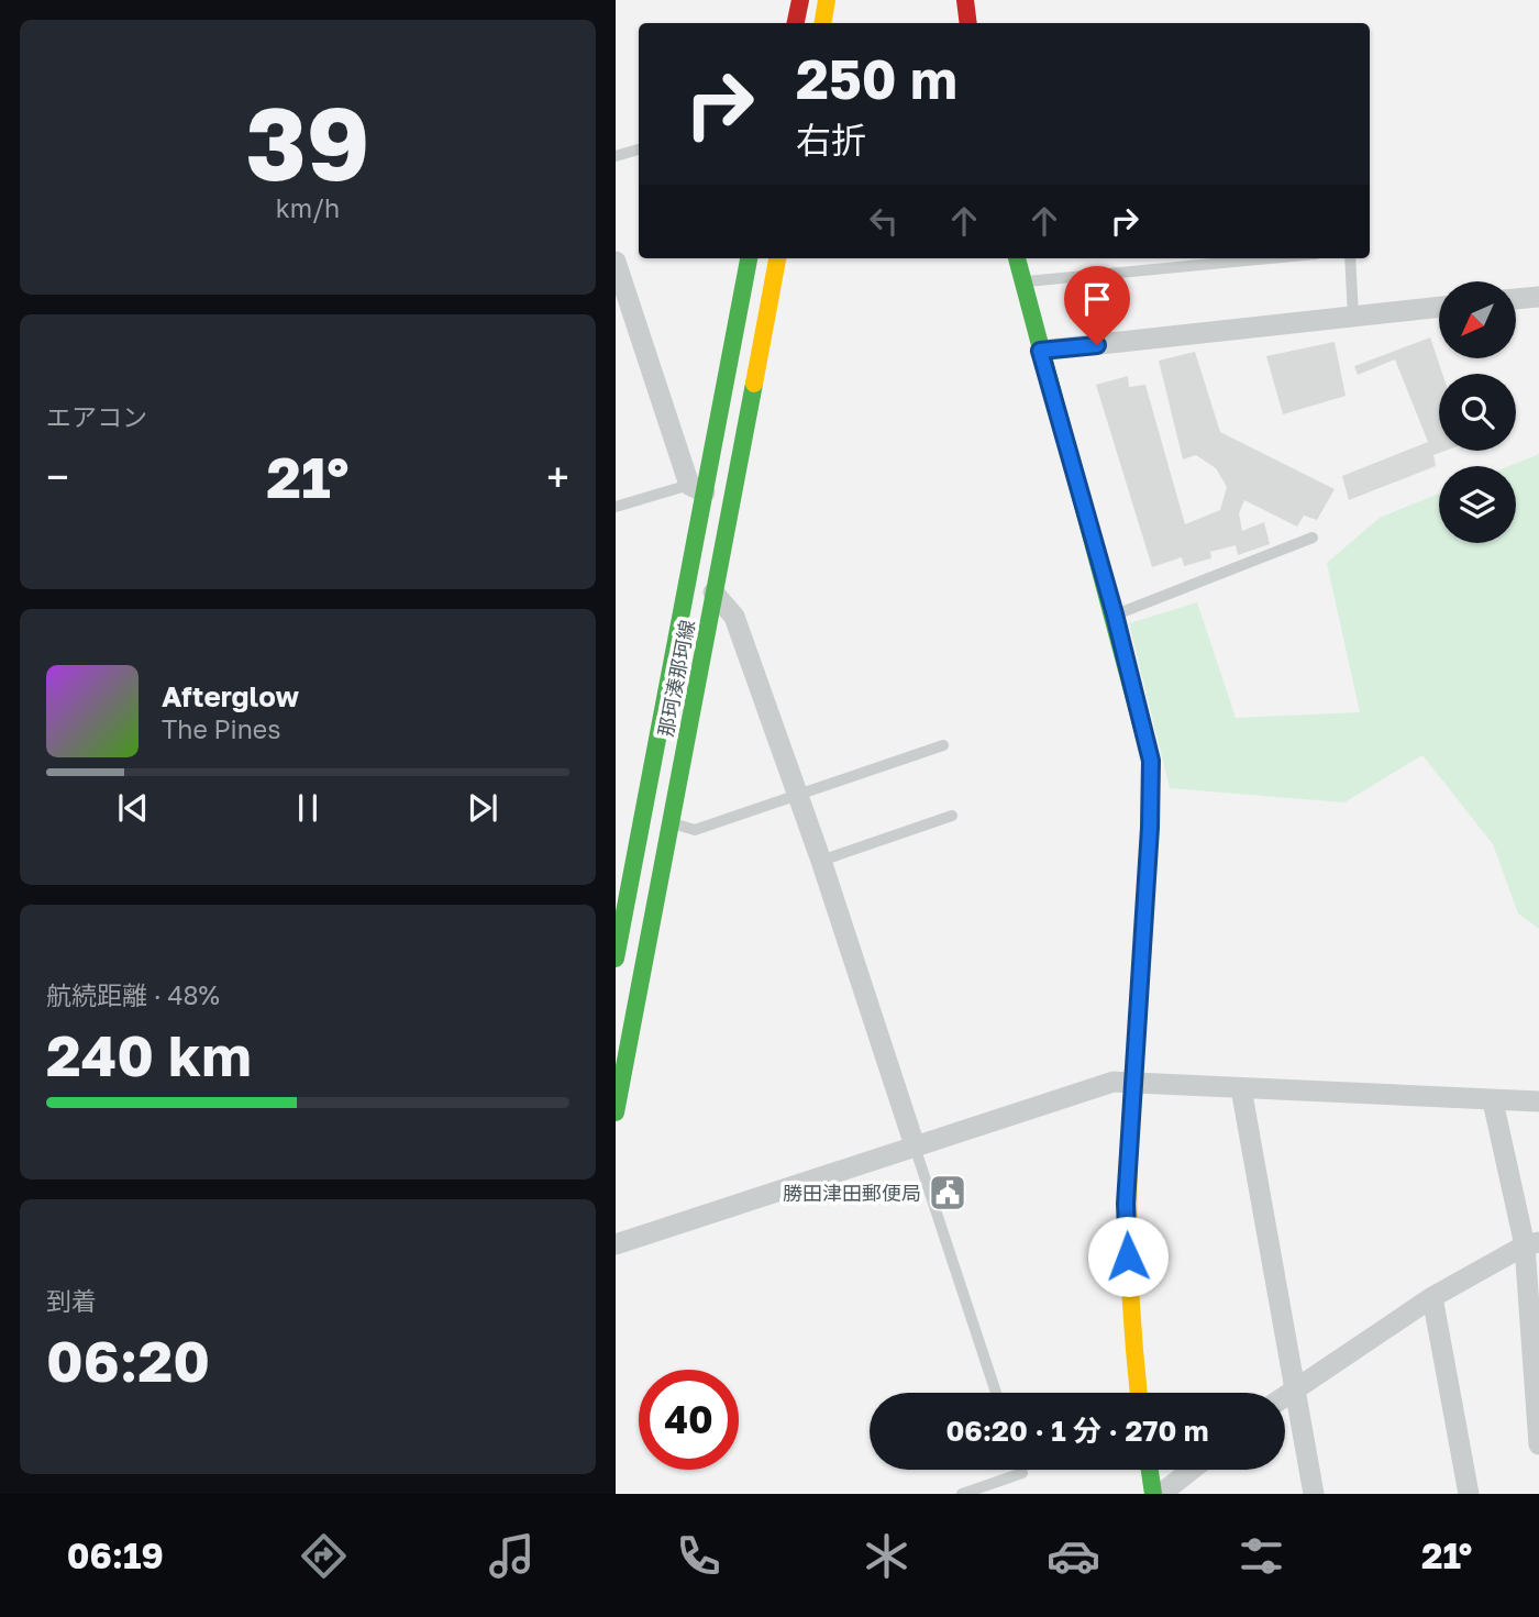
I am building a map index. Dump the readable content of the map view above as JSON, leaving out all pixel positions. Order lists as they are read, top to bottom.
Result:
{
  "streets": {
    "main road": ["那珂湊那珂線"]
  },
  "places": {
    "public building": ["勝田津田郵便局"]
  },
  "north": "bottom left",
  "page": {
    "tile": [
      ["39", "km/h"],
      "エアコン",
      ["航続距離 · 48%", "240 km"],
      ["到着", "06:20"]
    ],
    "turn": ["250 m", "右折"],
    "heat": ["−", "21°", "+"],
    "song": ["Afterglow", "The Pines"],
    "limit": "40",
    "trip": "06:20 · 1 分 · 270 m",
    "tabs": ["06:19", "21°"]
  }
}
